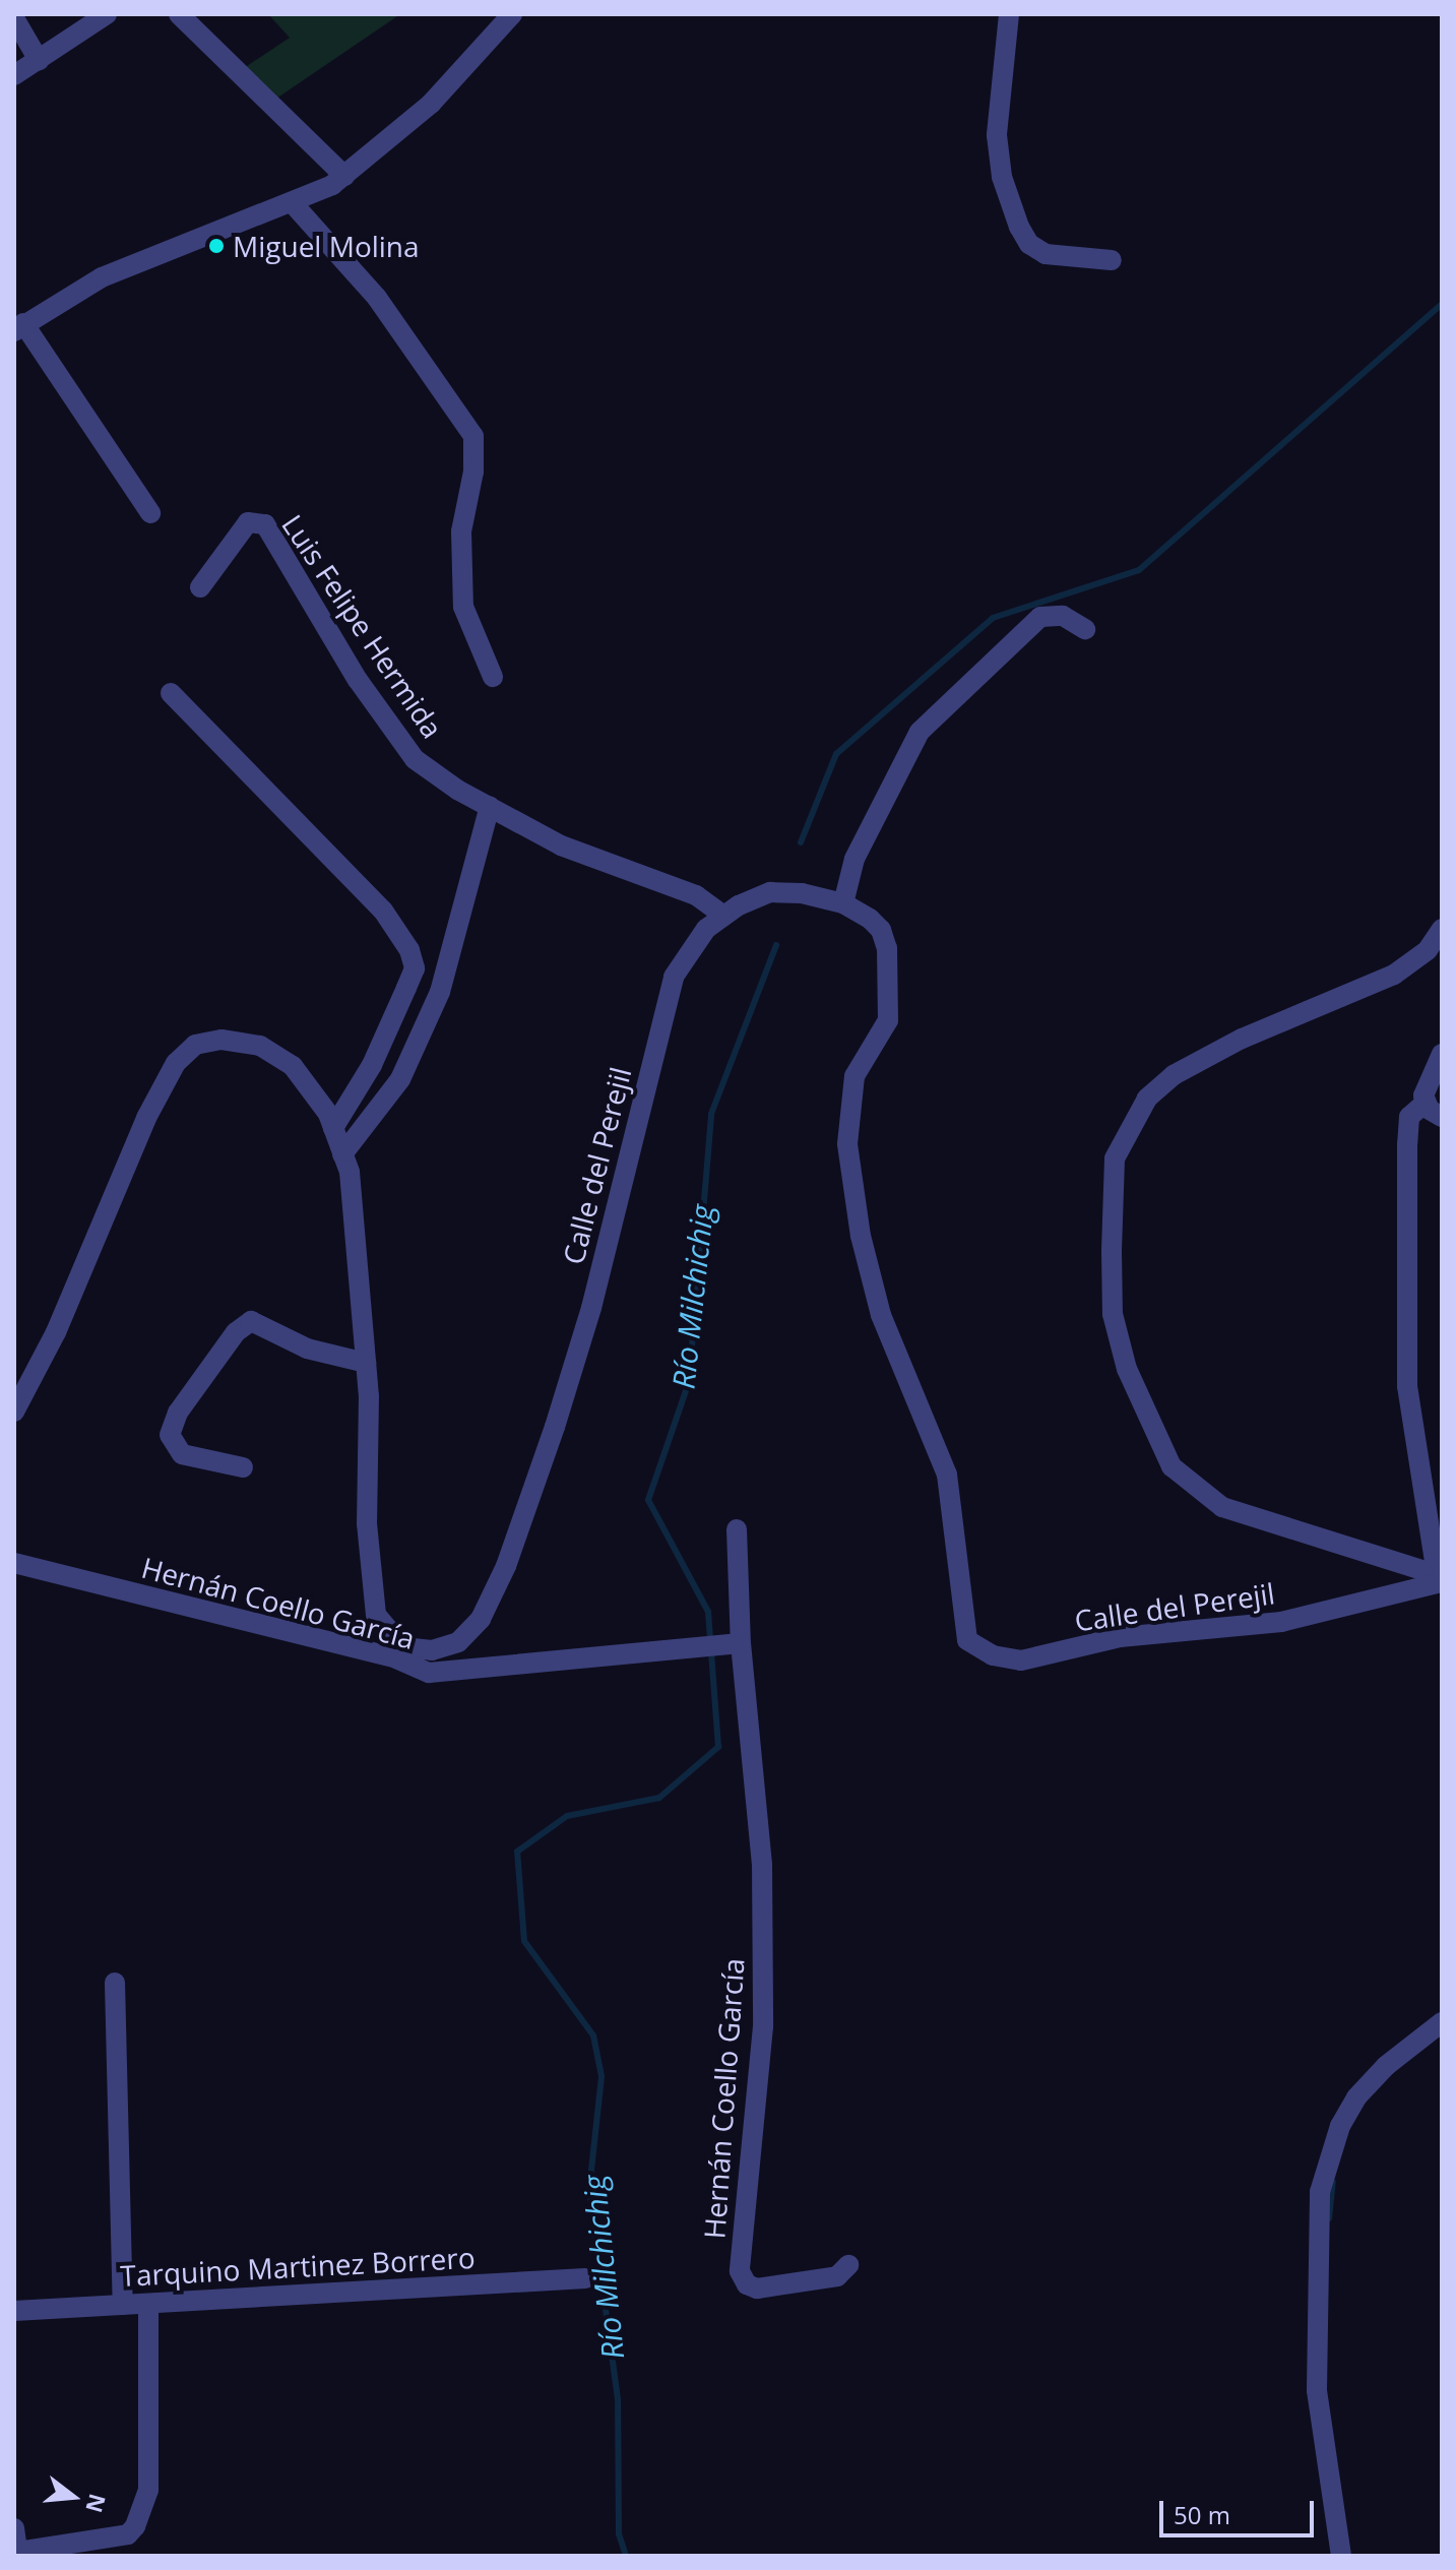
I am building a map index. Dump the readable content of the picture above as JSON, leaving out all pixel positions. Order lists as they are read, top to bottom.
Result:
{
  "streets": {
    "street": [
      "Luis Felipe Hermida",
      "Calle del Perejil",
      "Hernán Coello García",
      "Tarquino Martinez Borrero"
    ]
  },
  "crossings": [
    ["Luis Felipe Hermida", "Calle del Perejil"],
    ["Calle del Perejil", "Hernán Coello García"]
  ],
  "water": ["Río Milchichig"],
  "places": ["Miguel Molina"],
  "scale_bar": "50 m",
  "north": "right"
}
